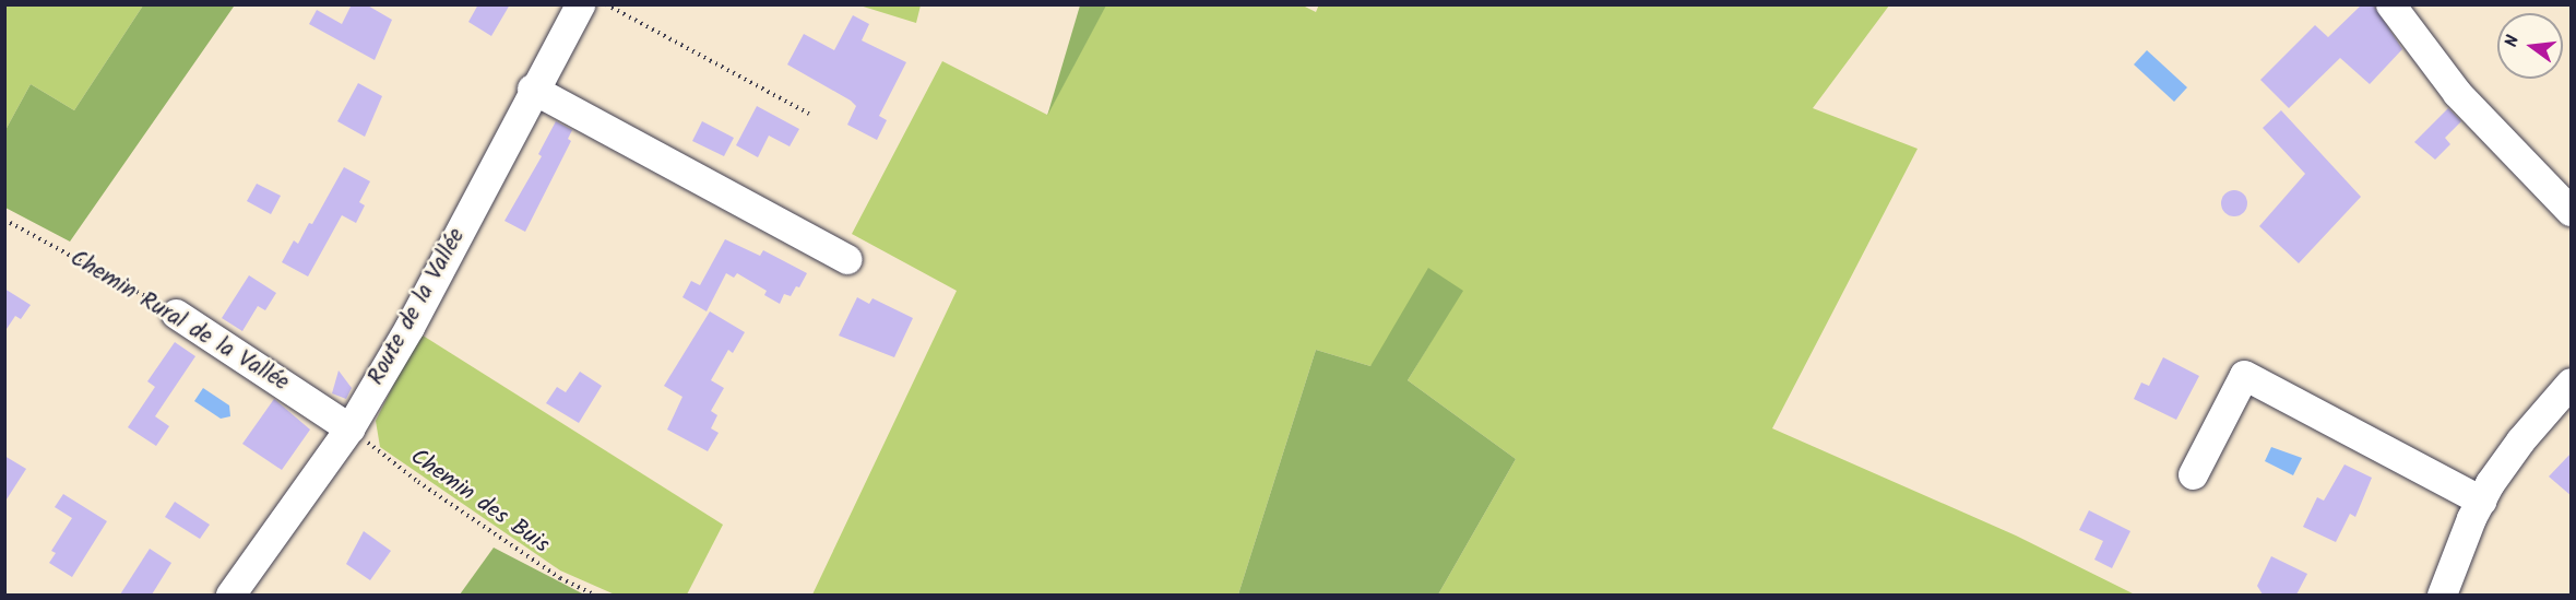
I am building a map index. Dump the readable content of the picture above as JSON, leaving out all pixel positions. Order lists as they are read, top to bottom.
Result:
{
  "streets": {
    "street": ["Route de la Vallée", "Chemin Rural de la Vallée"],
    "path": ["Chemin des Buis"]
  },
  "crossings": [
    ["Route de la Vallée", "Chemin Rural de la Vallée"],
    ["Route de la Vallée", "Chemin des Buis"],
    ["Chemin Rural de la Vallée", "Chemin des Buis"]
  ],
  "north": "left"
}
